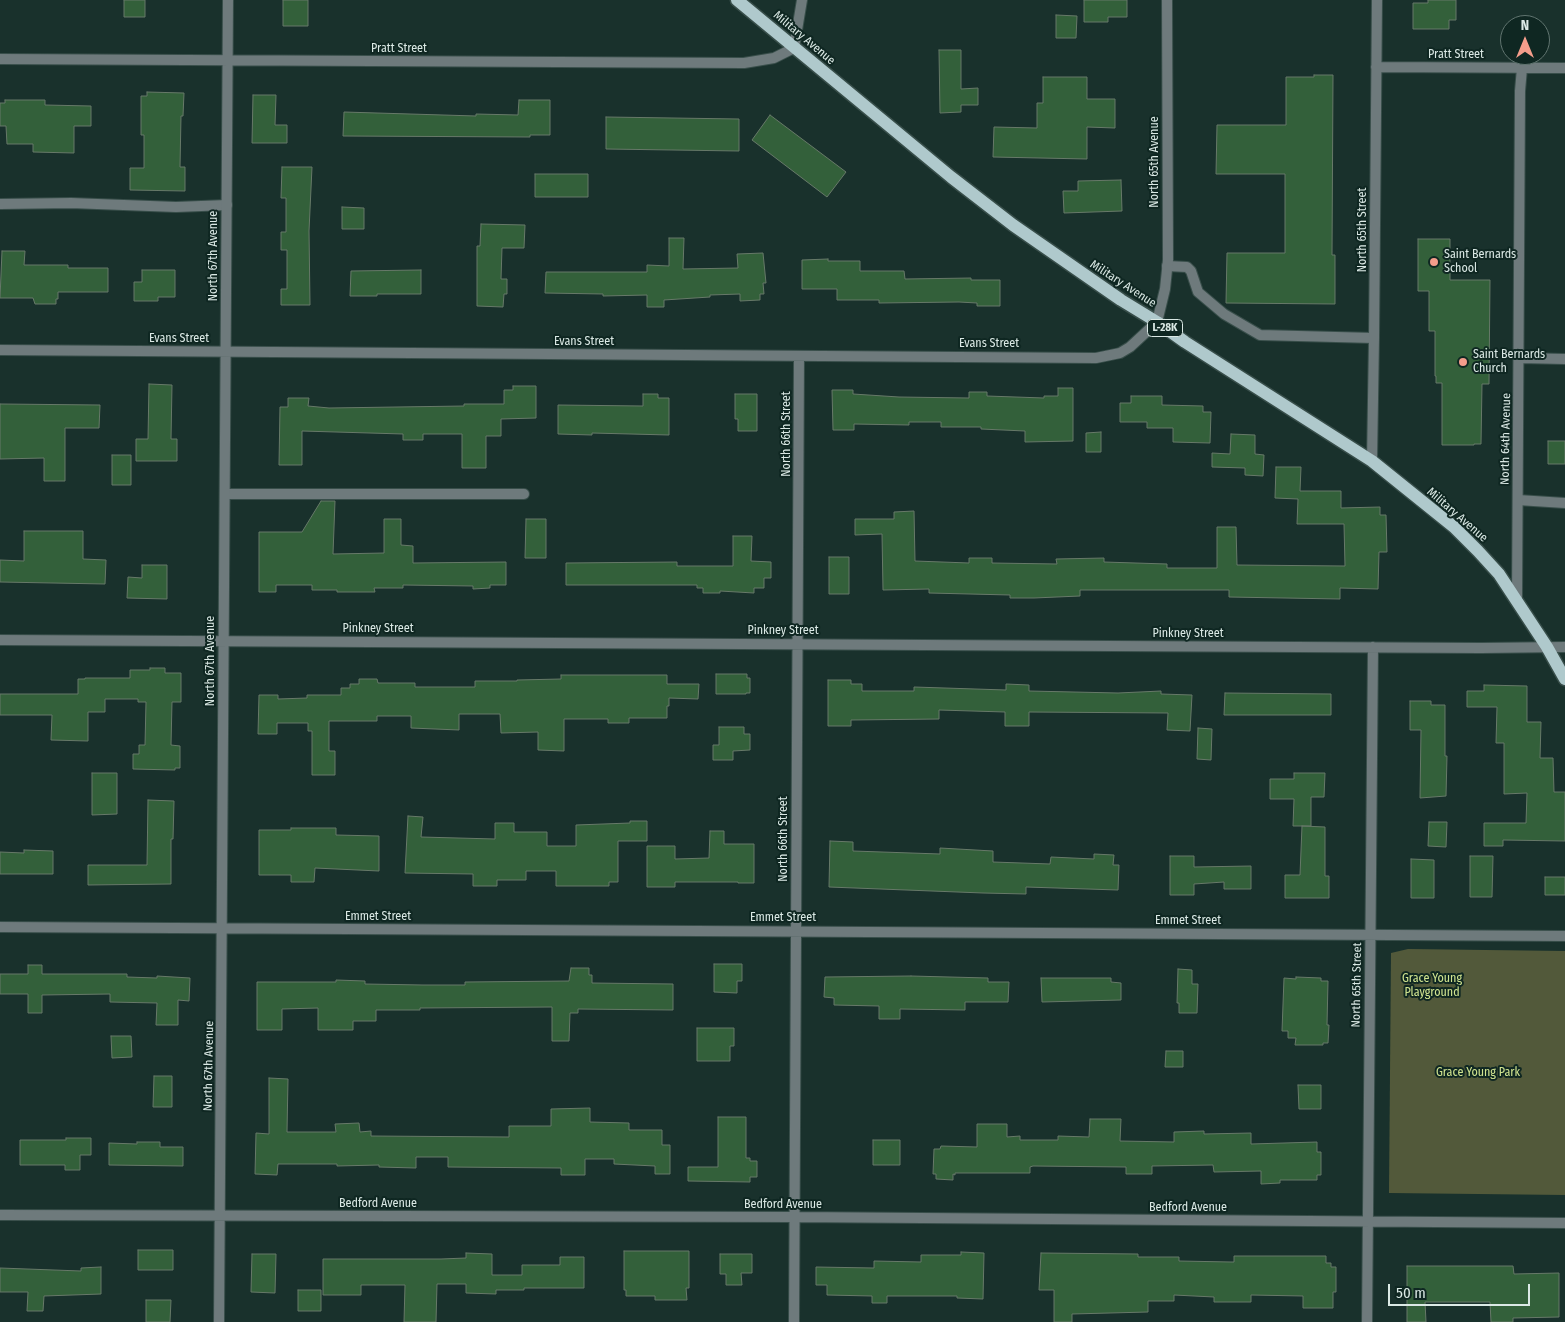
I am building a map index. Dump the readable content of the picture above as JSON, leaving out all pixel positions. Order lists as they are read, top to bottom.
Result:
{
  "streets": {
    "main road": ["Military Avenue", "L-28K"],
    "street": [
      "Pratt Street",
      "North 65th Avenue",
      "North 65th Street",
      "North 67th Avenue",
      "Evans Street",
      "North 66th Street",
      "North 64th Avenue",
      "Pinkney Street",
      "Emmet Street",
      "Bedford Avenue"
    ]
  },
  "crossings": [
    ["Military Avenue", "Pratt Street"],
    ["Military Avenue", "North 65th Avenue"],
    ["Military Avenue", "North 65th Street"],
    ["Military Avenue", "Evans Street"],
    ["Military Avenue", "North 64th Avenue"],
    ["Military Avenue", "Pinkney Street"],
    ["Pratt Street", "North 65th Street"],
    ["Pratt Street", "North 67th Avenue"],
    ["Pratt Street", "North 64th Avenue"],
    ["North 65th Avenue", "Evans Street"],
    ["North 65th Street", "Pinkney Street"],
    ["North 65th Street", "Emmet Street"],
    ["North 65th Street", "Bedford Avenue"],
    ["North 67th Avenue", "Evans Street"],
    ["North 67th Avenue", "Pinkney Street"],
    ["North 67th Avenue", "Emmet Street"],
    ["North 67th Avenue", "Bedford Avenue"],
    ["Evans Street", "North 66th Street"],
    ["North 66th Street", "Pinkney Street"],
    ["North 66th Street", "Emmet Street"],
    ["North 66th Street", "Bedford Avenue"]
  ],
  "parks": ["Grace Young Playground", "Grace Young Park"],
  "places": ["Saint Bernards School", "Saint Bernards Church"],
  "scale_bar": "50 m",
  "north": "top"
}
